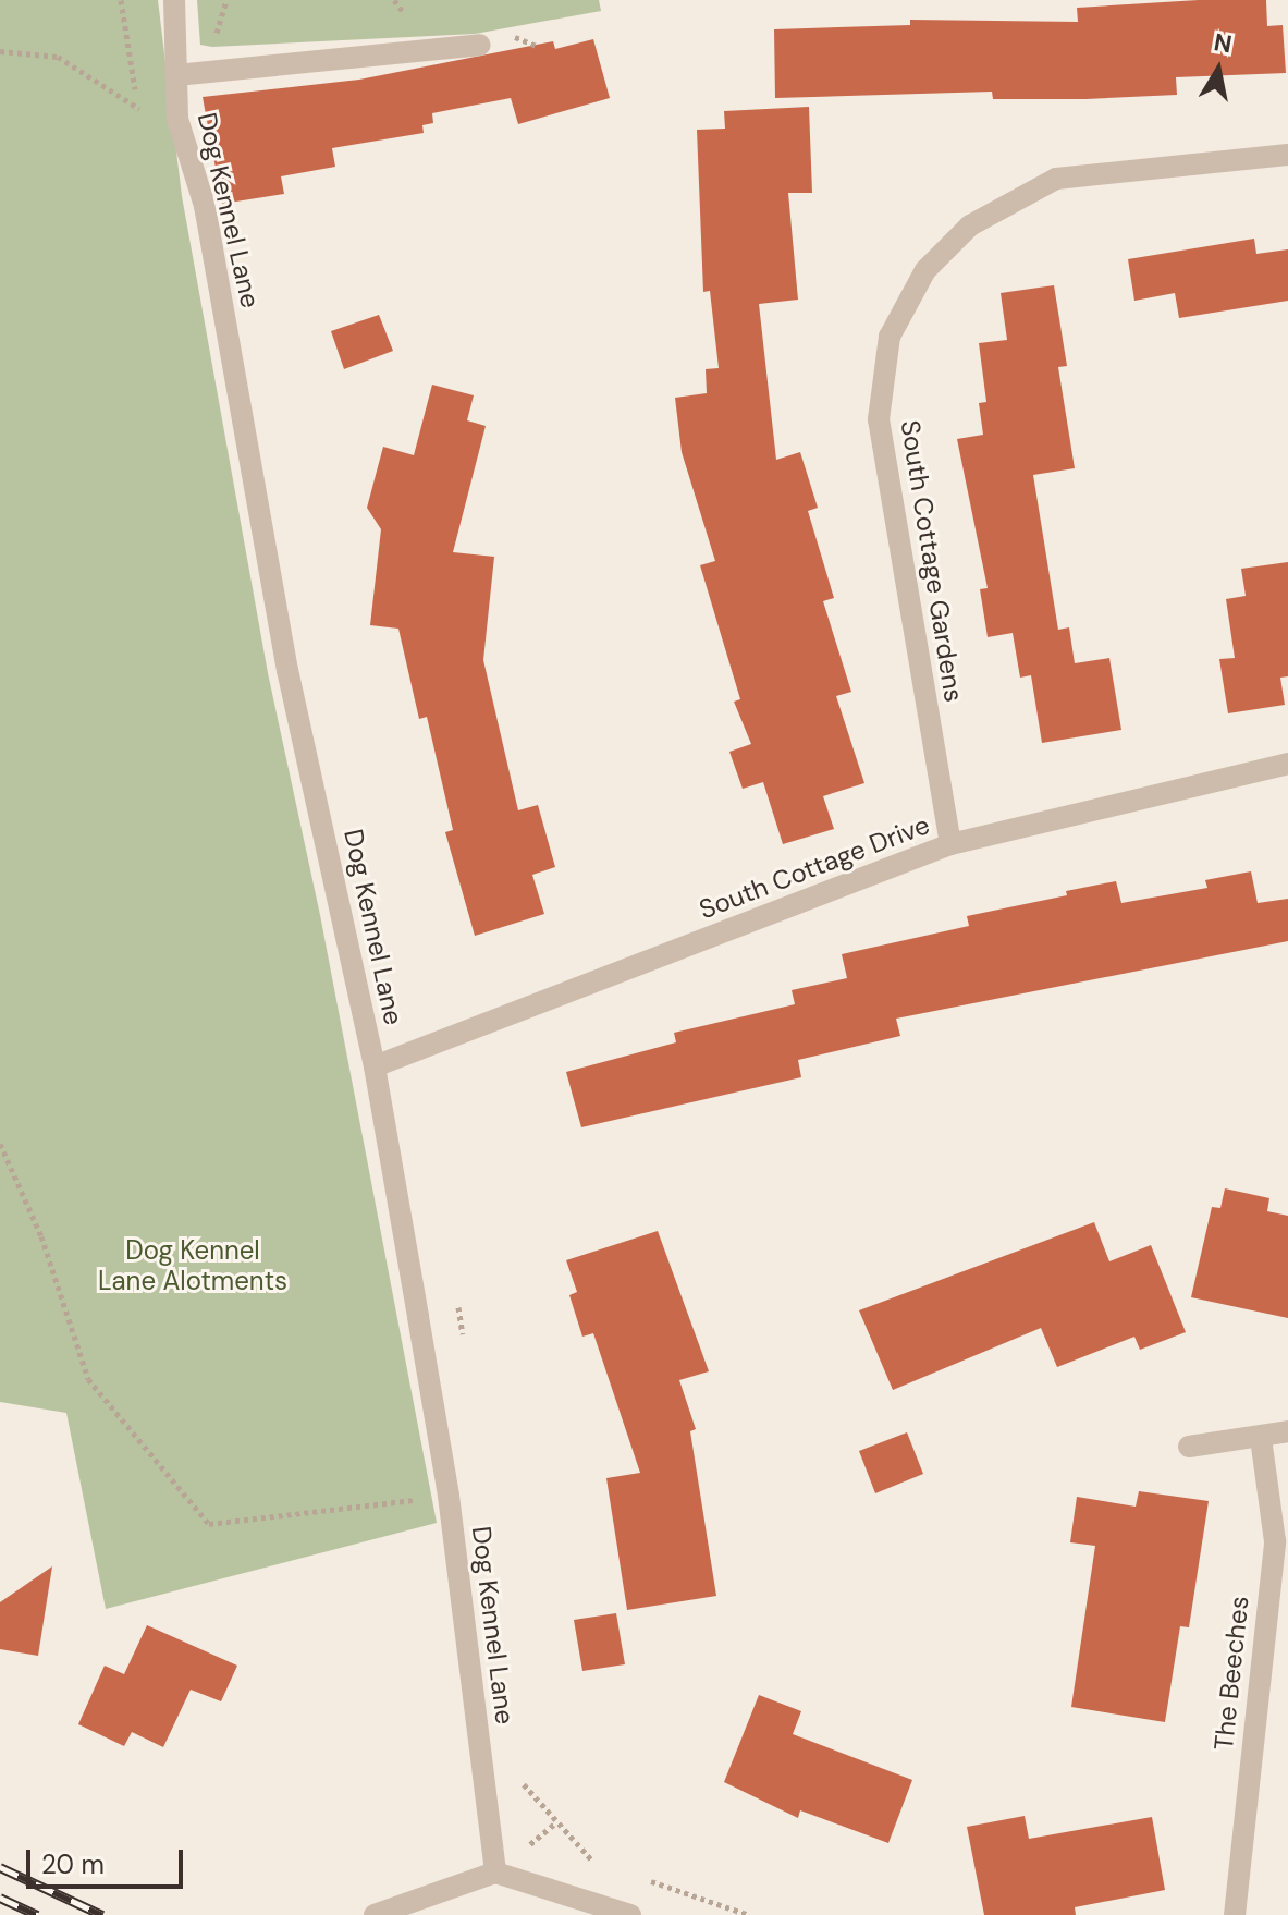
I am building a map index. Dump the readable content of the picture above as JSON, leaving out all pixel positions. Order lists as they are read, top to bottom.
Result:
{
  "streets": {
    "street": [
      "Dog Kennel Lane",
      "South Cottage Gardens",
      "South Cottage Drive",
      "The Beeches"
    ]
  },
  "crossings": [
    ["Dog Kennel Lane", "South Cottage Drive"],
    ["South Cottage Gardens", "South Cottage Drive"]
  ],
  "parks": ["Dog Kennel Lane Alotments"],
  "scale_bar": "20 m",
  "north": "top"
}
